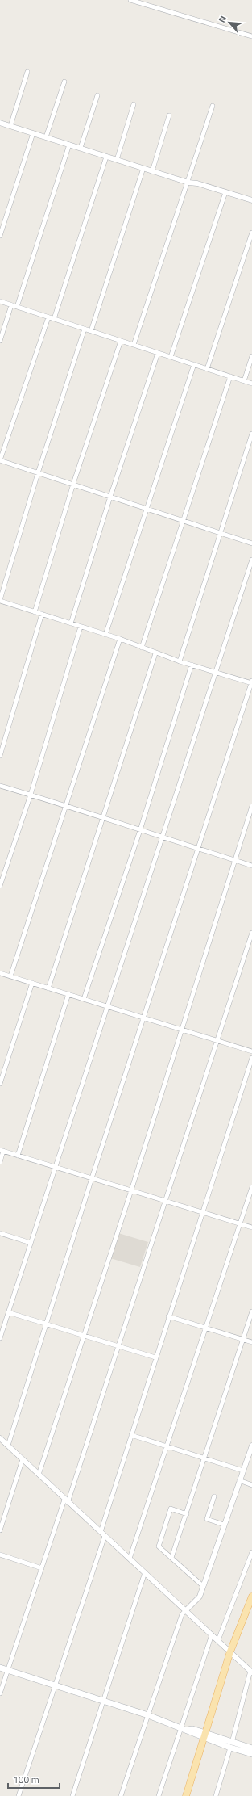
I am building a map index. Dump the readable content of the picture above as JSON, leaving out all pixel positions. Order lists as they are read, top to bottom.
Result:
{
  "scale_bar": "100 m",
  "north": "top left"
}
